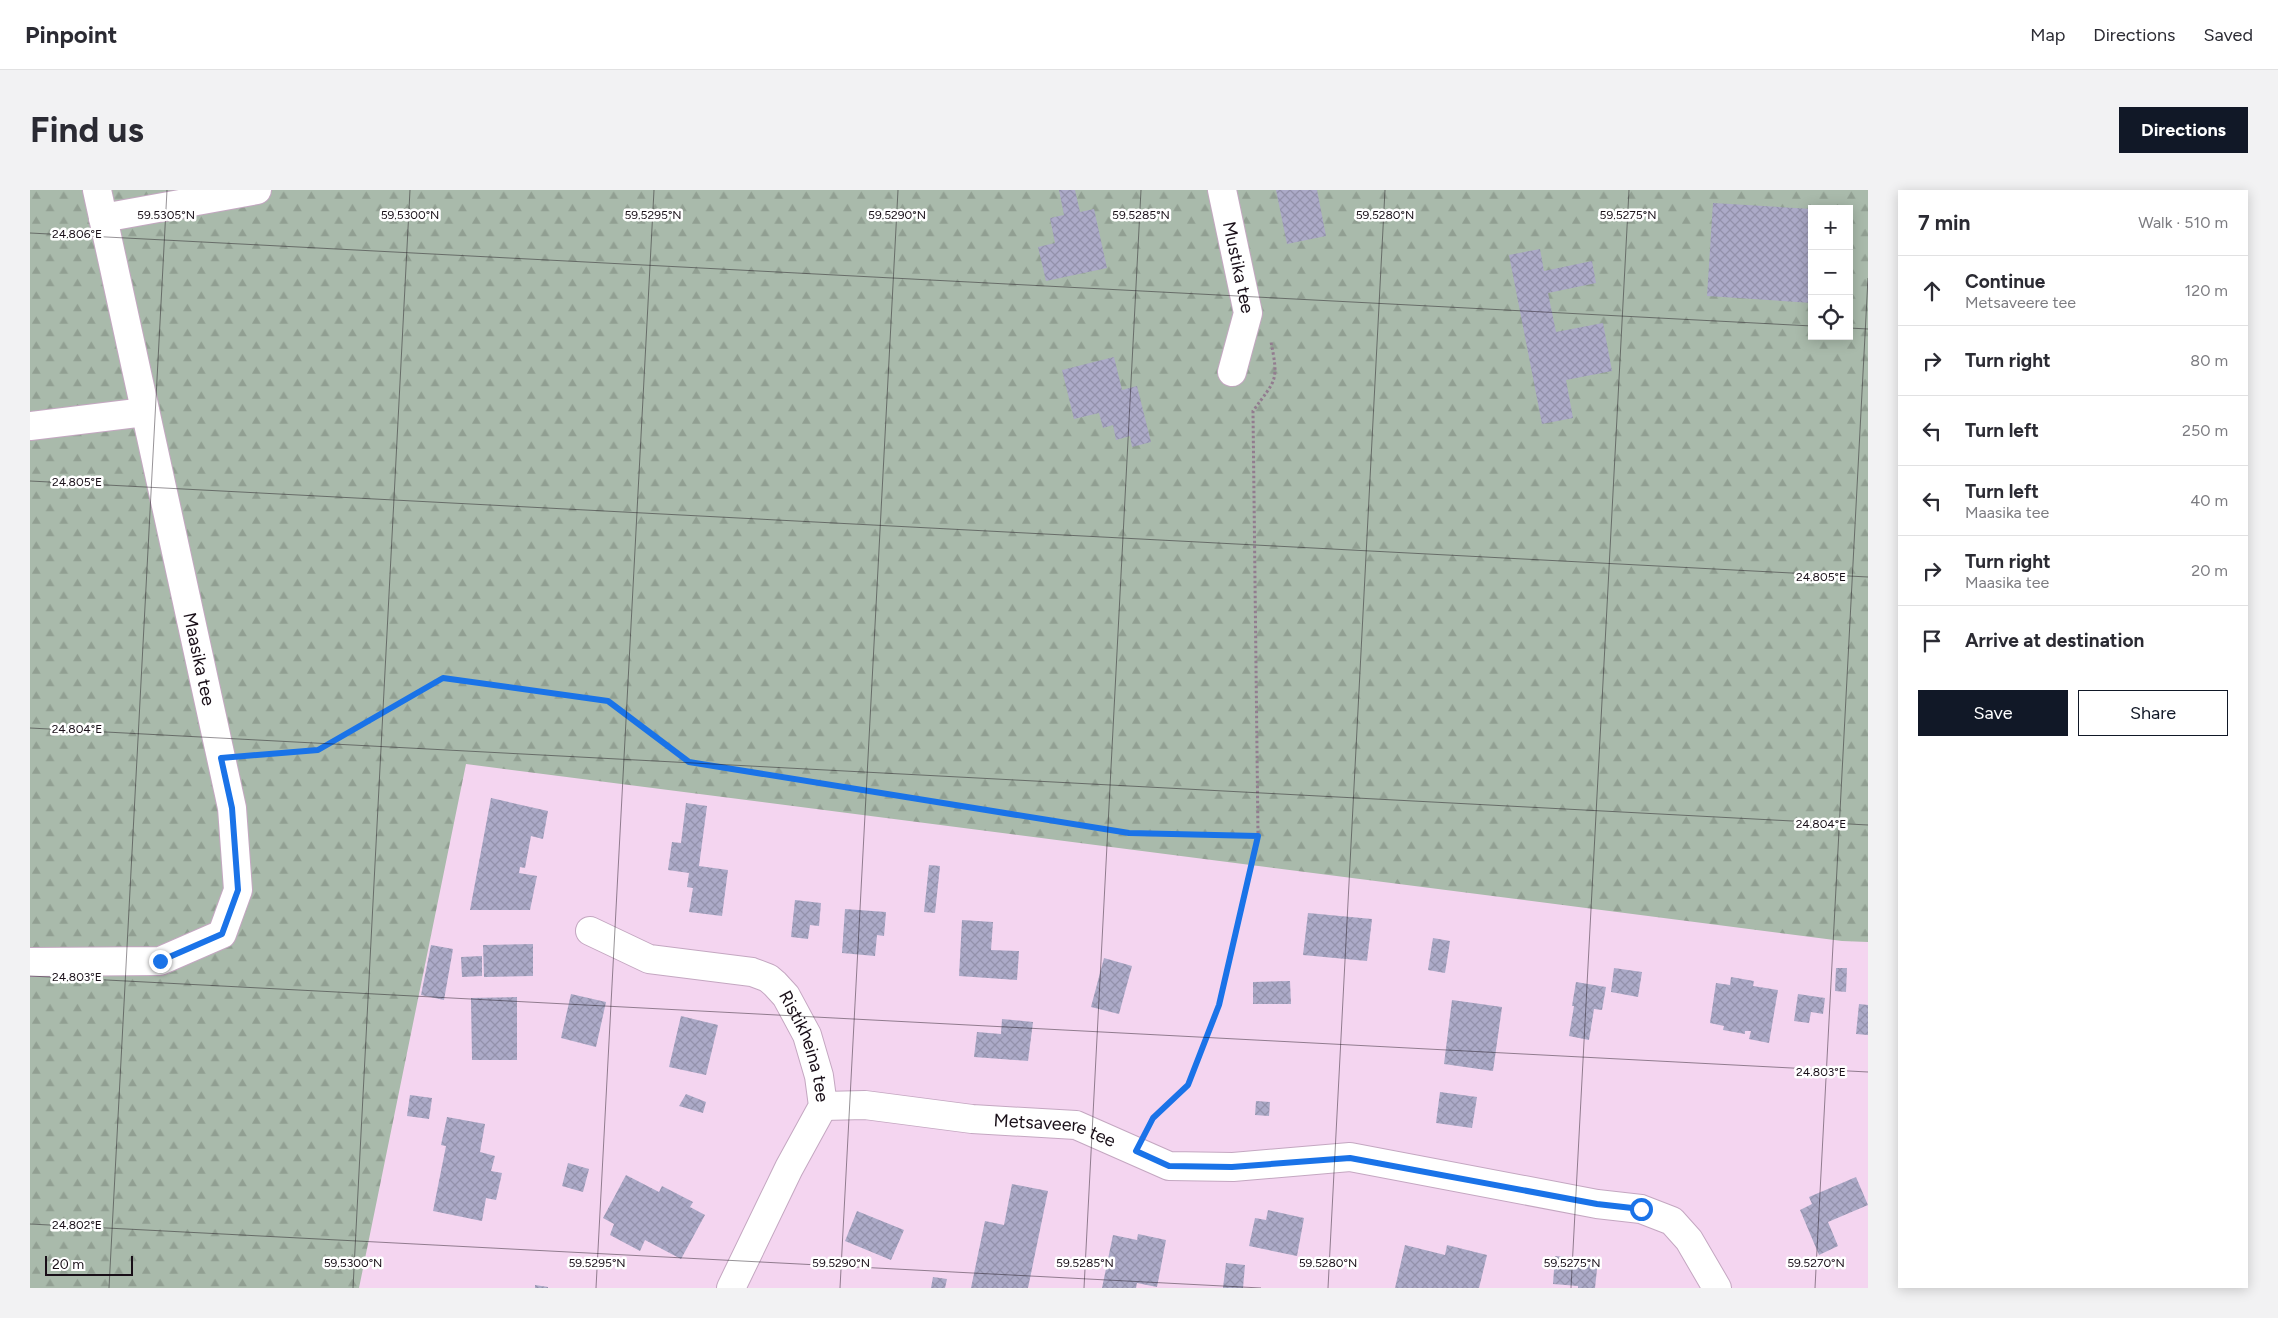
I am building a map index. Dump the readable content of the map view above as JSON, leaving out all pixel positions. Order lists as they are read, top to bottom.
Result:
{
  "streets": {
    "street": [
      "Mustika tee",
      "Maasika tee",
      "Ristikheina tee",
      "Metsaveere tee"
    ]
  },
  "crossings": [
    ["Ristikheina tee", "Metsaveere tee"]
  ],
  "scale_bar": "20 m",
  "page": {
    "header": "Pinpoint",
    "nav": ["Map", "Directions", "Saved"],
    "buttons": [
      "Directions",
      ["Save", "Share"]
    ],
    "title": "Find us",
    "heading": ["7 min", "Walk · 510 m"],
    "map_buttons": ["+", "−"],
    "list": [
      ["Continue", "Metsaveere tee", "120 m"],
      ["Turn right", "80 m"],
      ["Turn left", "250 m"],
      ["Turn left", "Maasika tee", "40 m"],
      ["Turn right", "Maasika tee", "20 m"],
      "Arrive at destination"
    ],
    "scale": "20 m"
  },
  "coordinates": [
    "59.5305°N",
    "59.5300°N",
    "59.5295°N",
    "59.5290°N",
    "59.5285°N",
    "59.5280°N",
    "59.5275°N",
    "24.806°E",
    "24.805°E",
    "24.804°E",
    "24.803°E",
    "24.802°E",
    "59.5270°N"
  ]
}
